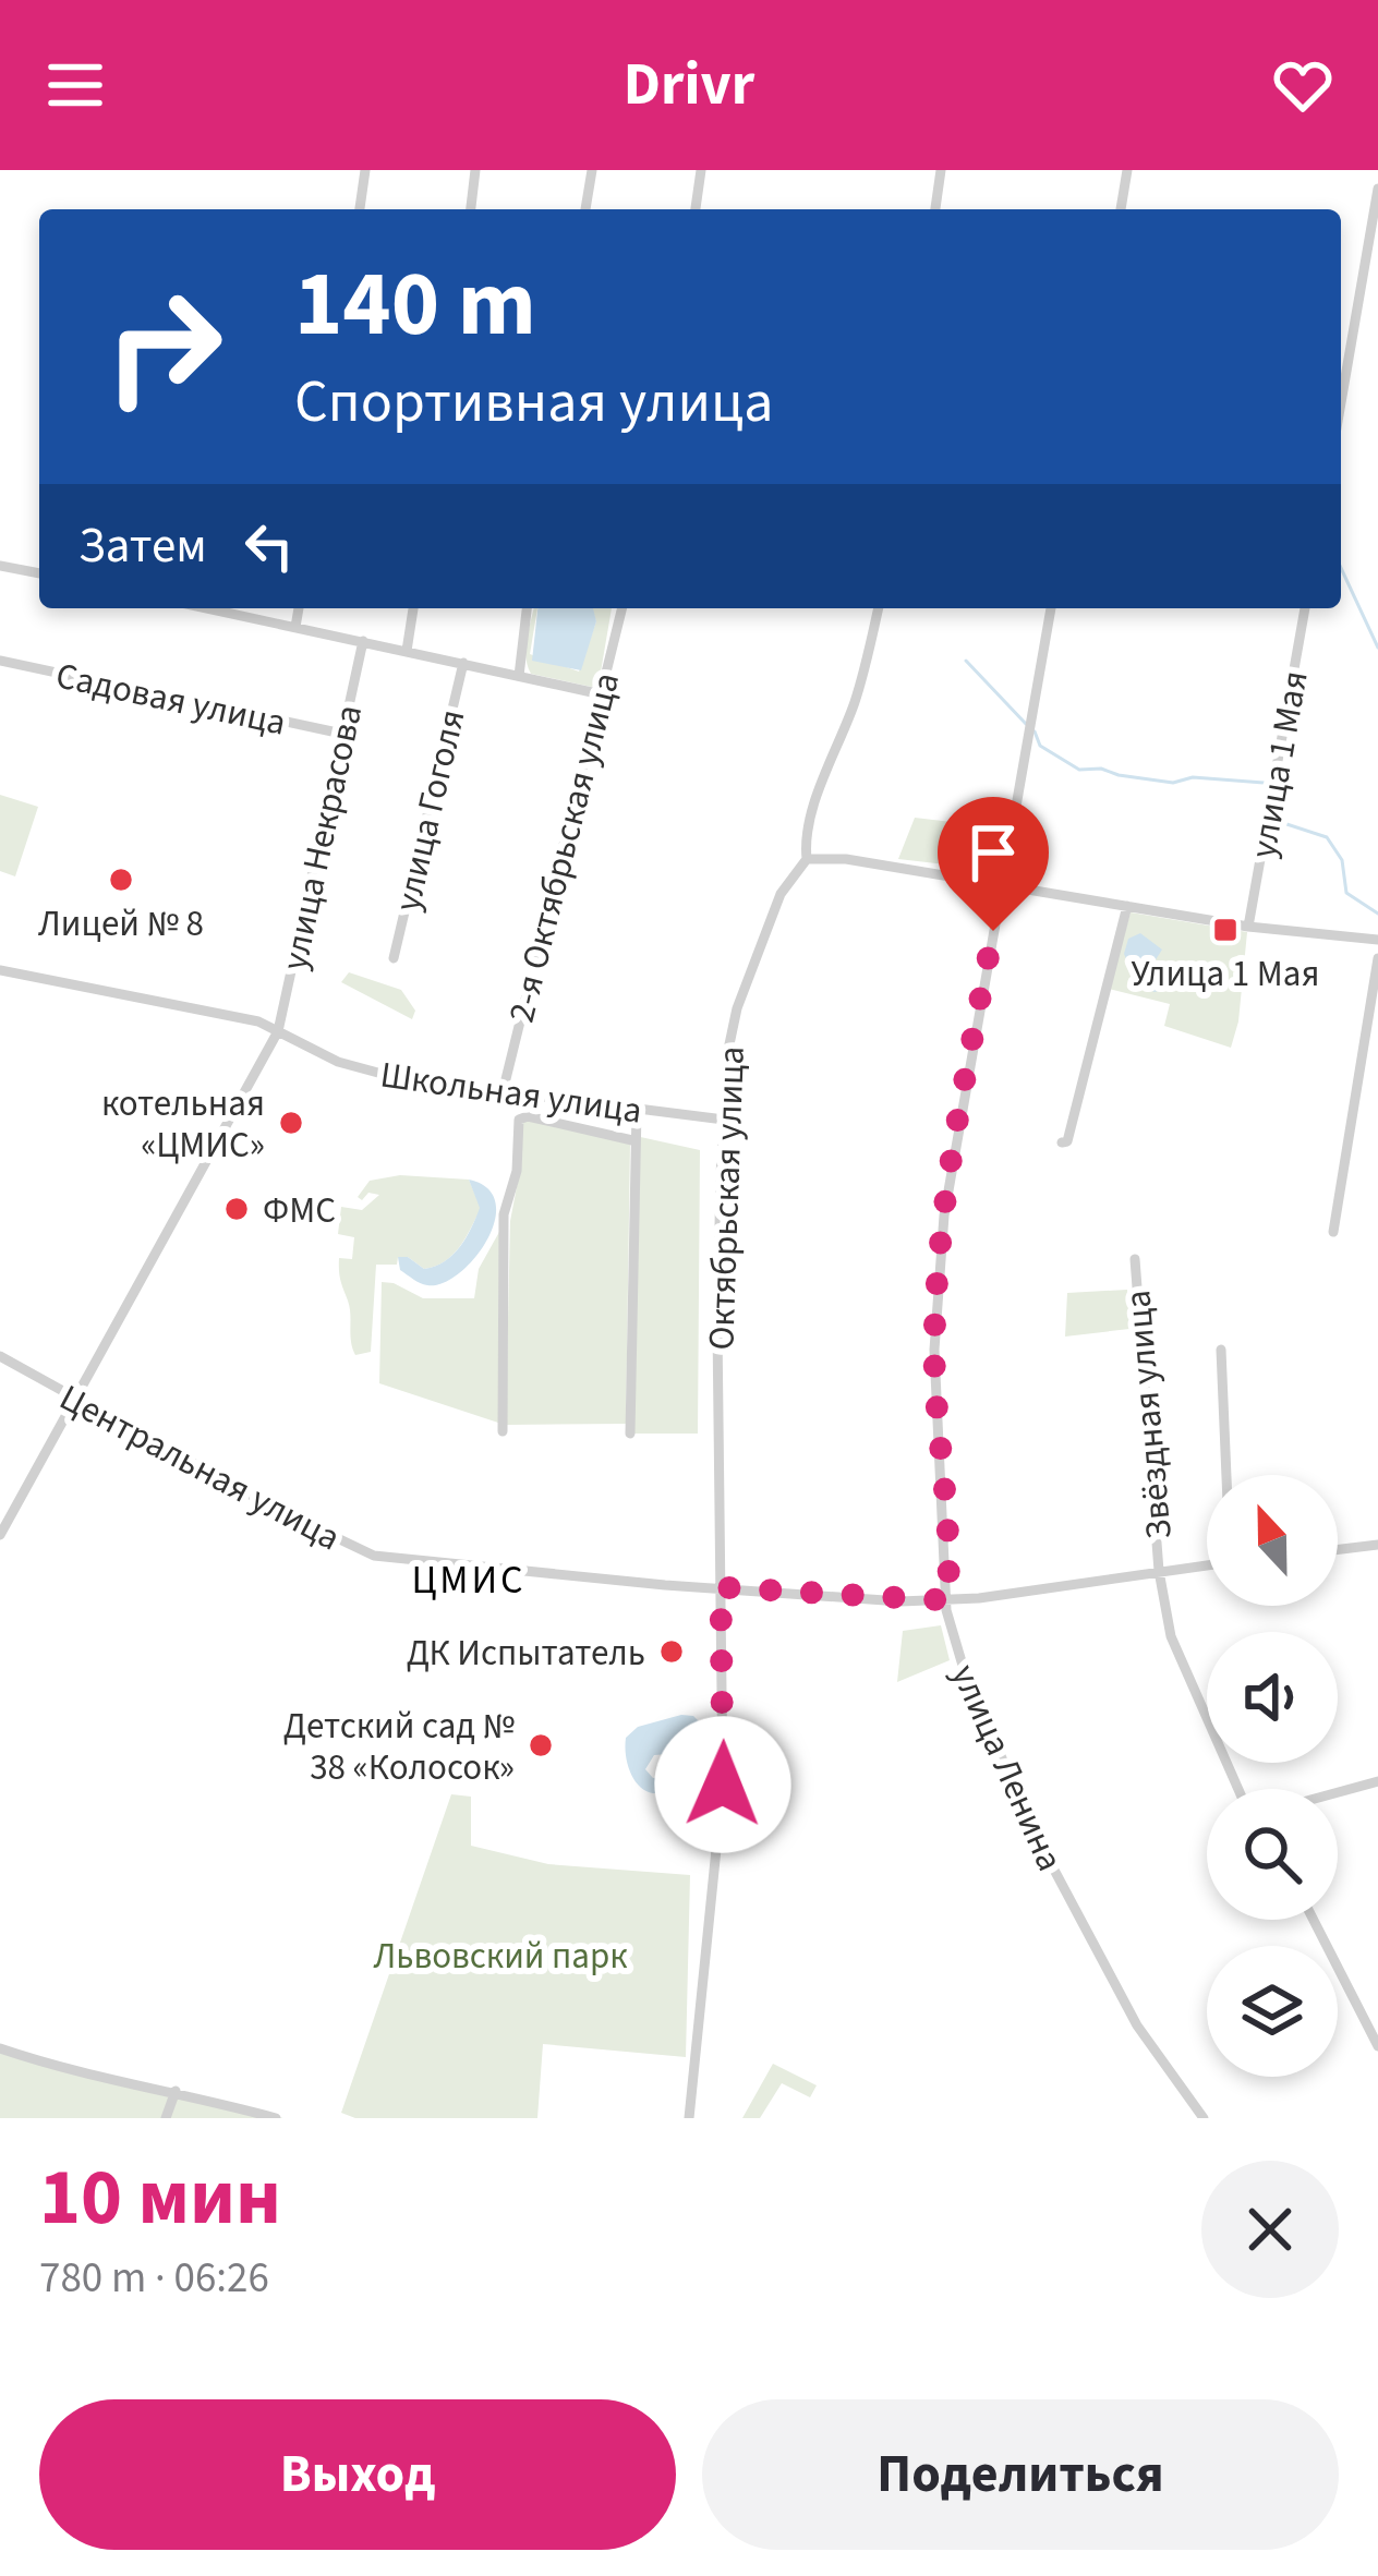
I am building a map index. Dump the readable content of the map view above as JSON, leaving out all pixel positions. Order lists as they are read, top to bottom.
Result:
{
  "streets": {
    "street": [
      "Садовая улица",
      "улица 1 Мая",
      "улица Гоголя",
      "улица Некрасова",
      "2-я Октябрьская улица",
      "Школьная улица",
      "Октябрьская улица",
      "Звёздная улица",
      "Центральная улица",
      "улица Ленина"
    ]
  },
  "crossings": [
    ["Садовая улица", "улица Некрасова"],
    ["улица Некрасова", "Школьная улица"],
    ["улица Некрасова", "Центральная улица"],
    ["2-я Октябрьская улица", "Школьная улица"],
    ["Школьная улица", "Октябрьская улица"],
    ["Октябрьская улица", "Центральная улица"],
    ["Звёздная улица", "Центральная улица"],
    ["Центральная улица", "улица Ленина"]
  ],
  "districts": ["ЦМИС"],
  "parks": ["Львовский парк"],
  "places": {
    "other": [
      "Лицей № 8",
      "котельная «ЦМИС»",
      "ФМС",
      "ДК Испытатель",
      "Детский сад № 38 «Колосок»"
    ],
    "transit": ["Улица 1 Мая"]
  },
  "north": "top",
  "page": {
    "header": "Drivr",
    "turn": ["140 m", "Спортивная улица"],
    "then": "Затем",
    "heading": ["10 мин", "780 m · 06:26"],
    "buttons": ["Выход", "Поделиться"]
  }
}
